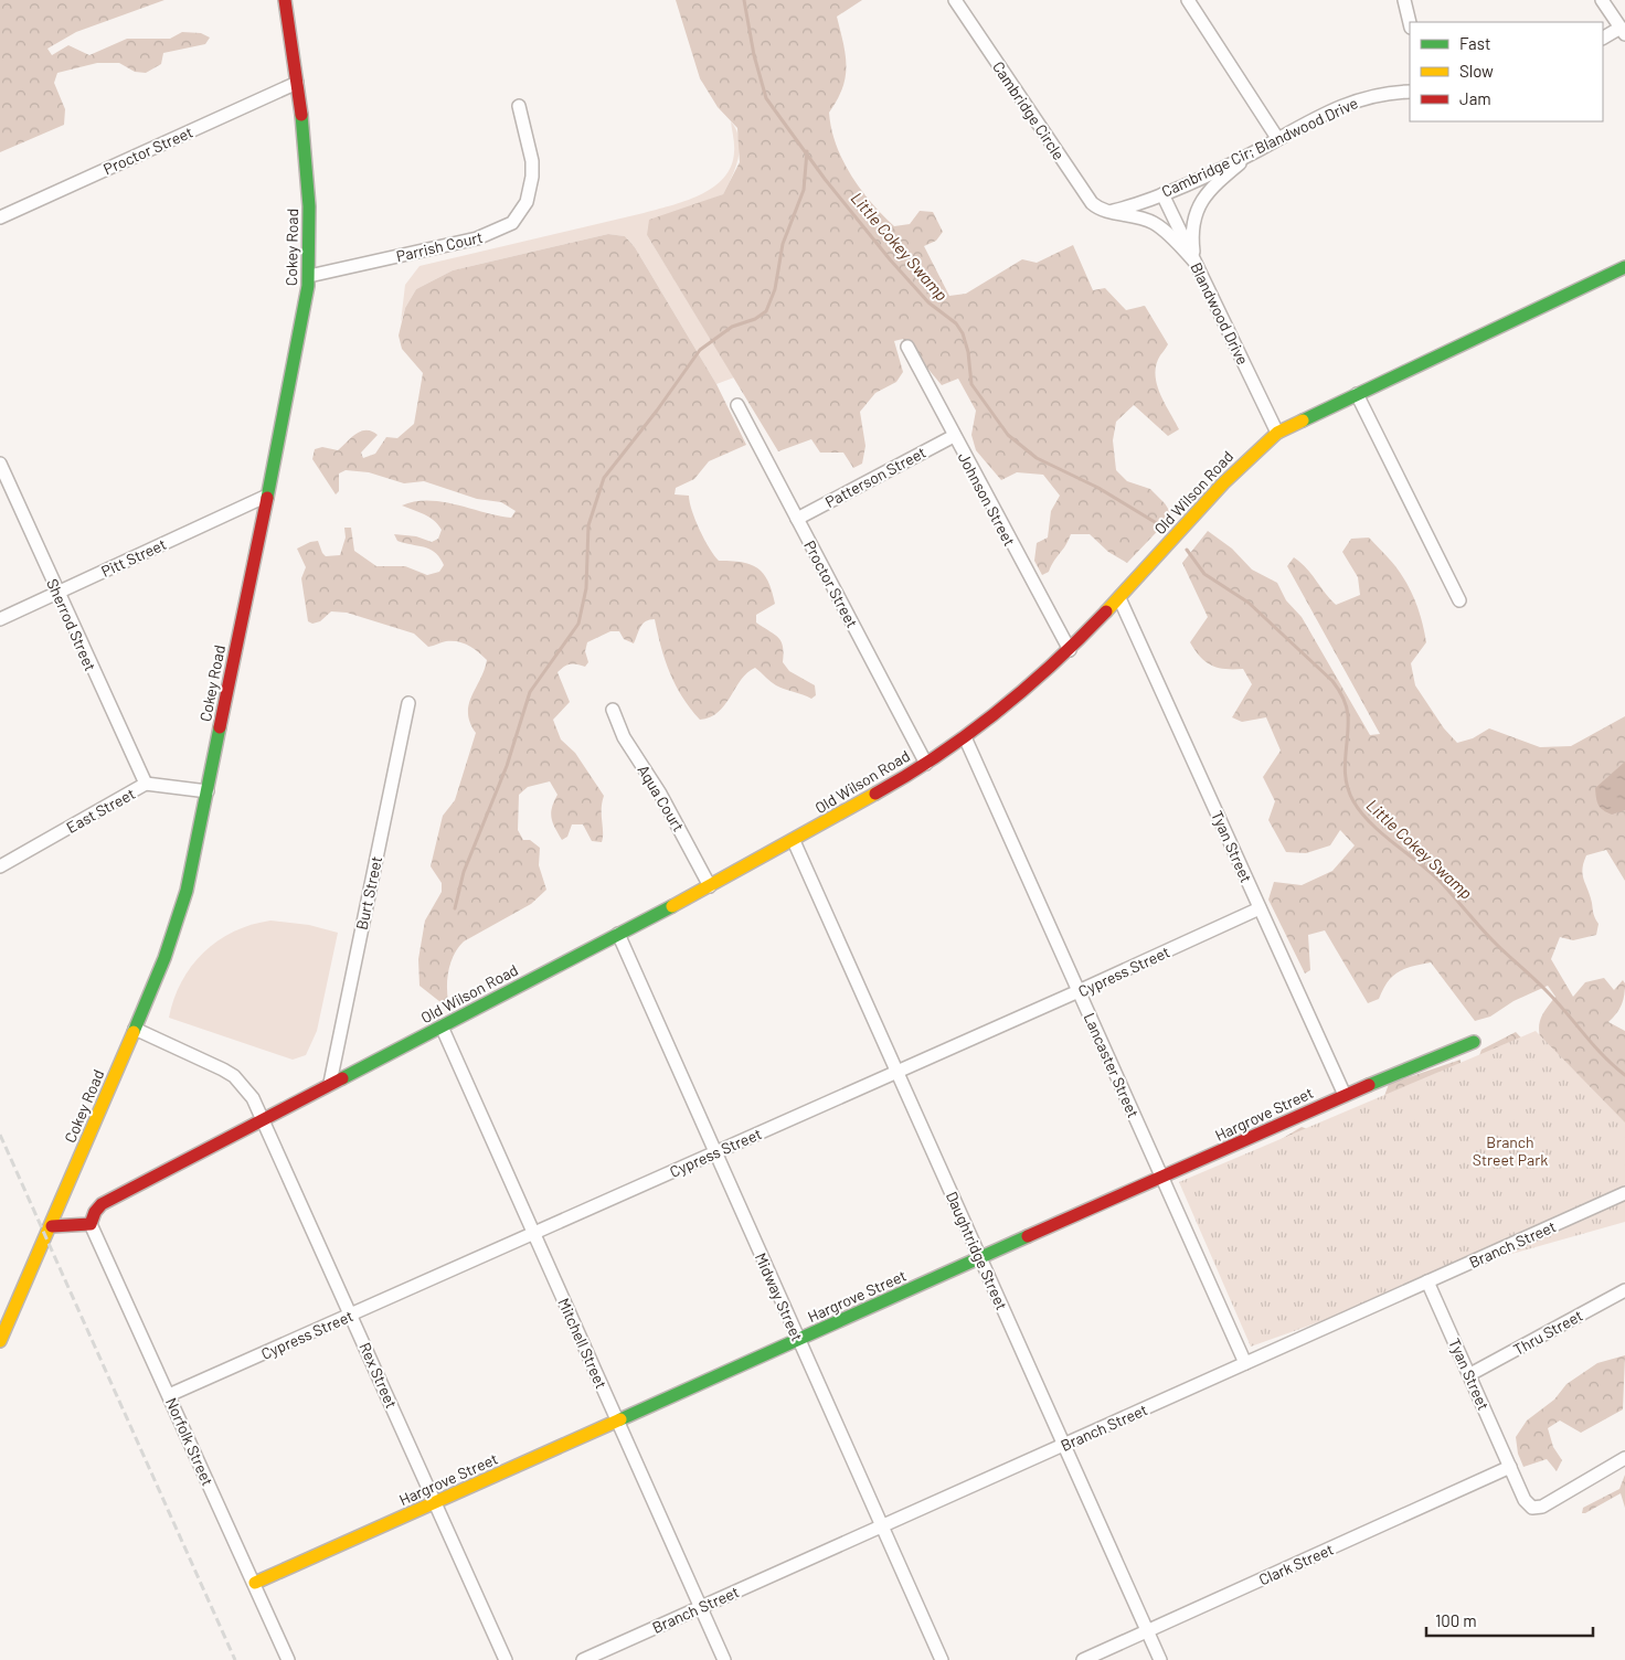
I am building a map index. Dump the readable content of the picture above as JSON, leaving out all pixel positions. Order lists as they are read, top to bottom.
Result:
{
  "streets": {
    "street": [
      "Cambridge Circle",
      "Cambridge Cir; Blandwood Drive",
      "Proctor Street",
      "Parrish Court",
      "Cokey Road",
      "Blandwood Drive",
      "Patterson Street",
      "Old Wilson Road",
      "Johnson Street",
      "Pitt Street",
      "Sherrod Street",
      "Aqua Court",
      "East Street",
      "Tyan Street",
      "Burt Street",
      "Cypress Street",
      "Lancaster Street",
      "Hargrove Street",
      "Branch Street",
      "Daughtridge Street",
      "Midway Street",
      "Thru Street",
      "Mitchell Street",
      "Rex Street",
      "Norfolk Street",
      "Clark Street"
    ]
  },
  "crossings": [
    ["Cambridge Circle", "Cambridge Cir; Blandwood Drive"],
    ["Cambridge Circle", "Blandwood Drive"],
    ["Cambridge Cir; Blandwood Drive", "Blandwood Drive"],
    ["Proctor Street", "Cokey Road"],
    ["Proctor Street", "Patterson Street"],
    ["Proctor Street", "Old Wilson Road"],
    ["Parrish Court", "Cokey Road"],
    ["Cokey Road", "Pitt Street"],
    ["Cokey Road", "East Street"],
    ["Cokey Road", "Rex Street"],
    ["Blandwood Drive", "Old Wilson Road"],
    ["Patterson Street", "Johnson Street"],
    ["Old Wilson Road", "Johnson Street"],
    ["Old Wilson Road", "Aqua Court"],
    ["Old Wilson Road", "Tyan Street"],
    ["Old Wilson Road", "Burt Street"],
    ["Old Wilson Road", "Lancaster Street"],
    ["Old Wilson Road", "Daughtridge Street"],
    ["Old Wilson Road", "Midway Street"],
    ["Old Wilson Road", "Mitchell Street"],
    ["Old Wilson Road", "Rex Street"],
    ["Old Wilson Road", "Norfolk Street"],
    ["Pitt Street", "Sherrod Street"],
    ["Sherrod Street", "East Street"],
    ["Tyan Street", "Cypress Street"],
    ["Tyan Street", "Hargrove Street"],
    ["Tyan Street", "Branch Street"],
    ["Tyan Street", "Thru Street"],
    ["Tyan Street", "Clark Street"],
    ["Cypress Street", "Lancaster Street"],
    ["Cypress Street", "Daughtridge Street"],
    ["Cypress Street", "Midway Street"],
    ["Cypress Street", "Mitchell Street"],
    ["Cypress Street", "Rex Street"],
    ["Cypress Street", "Norfolk Street"],
    ["Lancaster Street", "Hargrove Street"],
    ["Lancaster Street", "Branch Street"],
    ["Hargrove Street", "Daughtridge Street"],
    ["Hargrove Street", "Midway Street"],
    ["Hargrove Street", "Mitchell Street"],
    ["Hargrove Street", "Rex Street"],
    ["Hargrove Street", "Norfolk Street"],
    ["Branch Street", "Daughtridge Street"],
    ["Branch Street", "Midway Street"],
    ["Branch Street", "Mitchell Street"],
    ["Daughtridge Street", "Clark Street"]
  ],
  "water": ["Little Cokey Swamp"],
  "parks": ["Branch Street Park"],
  "legend": ["Fast", "Slow", "Jam"],
  "scale_bar": "100 m"
}
